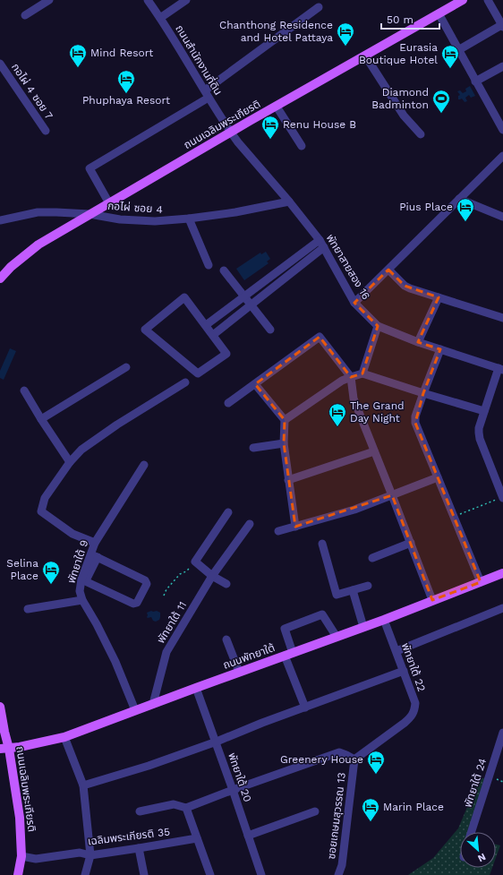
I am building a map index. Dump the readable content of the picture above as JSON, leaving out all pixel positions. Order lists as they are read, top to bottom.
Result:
{
  "streets": {
    "main road": ["ถนนเฉลิมพระเกียรติ", "ถนนพัทยาใต้"],
    "street": [
      "ถนนสำนักงานที่ดิน",
      "กอไผ่ 4 ซอย 7",
      "กอไผ่ ซอย 4",
      "พัทยาสายสอง 16",
      "พัทยาใต้ 9",
      "พัทยาใต้ 11",
      "พัทยาใต้ 22",
      "พัทยาใต้ 20",
      "พัทยาใต้ 24",
      "ซอยเกษมสุวรรณ 13",
      "เฉลิมพระเกียรติ 35"
    ]
  },
  "crossings": [
    ["ถนนสำนักงานที่ดิน", "ถนนเฉลิมพระเกียรติ"],
    ["ถนนสำนักงานที่ดิน", "พัทยาสายสอง 16"],
    ["ถนนเฉลิมพระเกียรติ", "กอไผ่ ซอย 4"],
    ["ถนนเฉลิมพระเกียรติ", "พัทยาสายสอง 16"],
    ["ถนนเฉลิมพระเกียรติ", "ถนนพัทยาใต้"],
    ["ถนนเฉลิมพระเกียรติ", "เฉลิมพระเกียรติ 35"],
    ["กอไผ่ ซอย 4", "พัทยาสายสอง 16"],
    ["พัทยาใต้ 9", "ถนนพัทยาใต้"],
    ["พัทยาใต้ 11", "ถนนพัทยาใต้"],
    ["ถนนพัทยาใต้", "พัทยาใต้ 22"],
    ["ถนนพัทยาใต้", "พัทยาใต้ 20"],
    ["พัทยาใต้ 22", "ซอยเกษมสุวรรณ 13"]
  ],
  "places": {
    "hotel": [
      "Chanthong Residence and Hotel Pattaya",
      "Mind Resort",
      "Eurasia Boutique Hotel",
      "Phuphaya Resort",
      "Renu House B",
      "Pius Place",
      "The Grand Day Night",
      "Selina Place",
      "Greenery House",
      "Marin Place"
    ],
    "sports": ["Diamond Badminton"]
  },
  "scale_bar": "50 m",
  "north": "bottom right"
}
